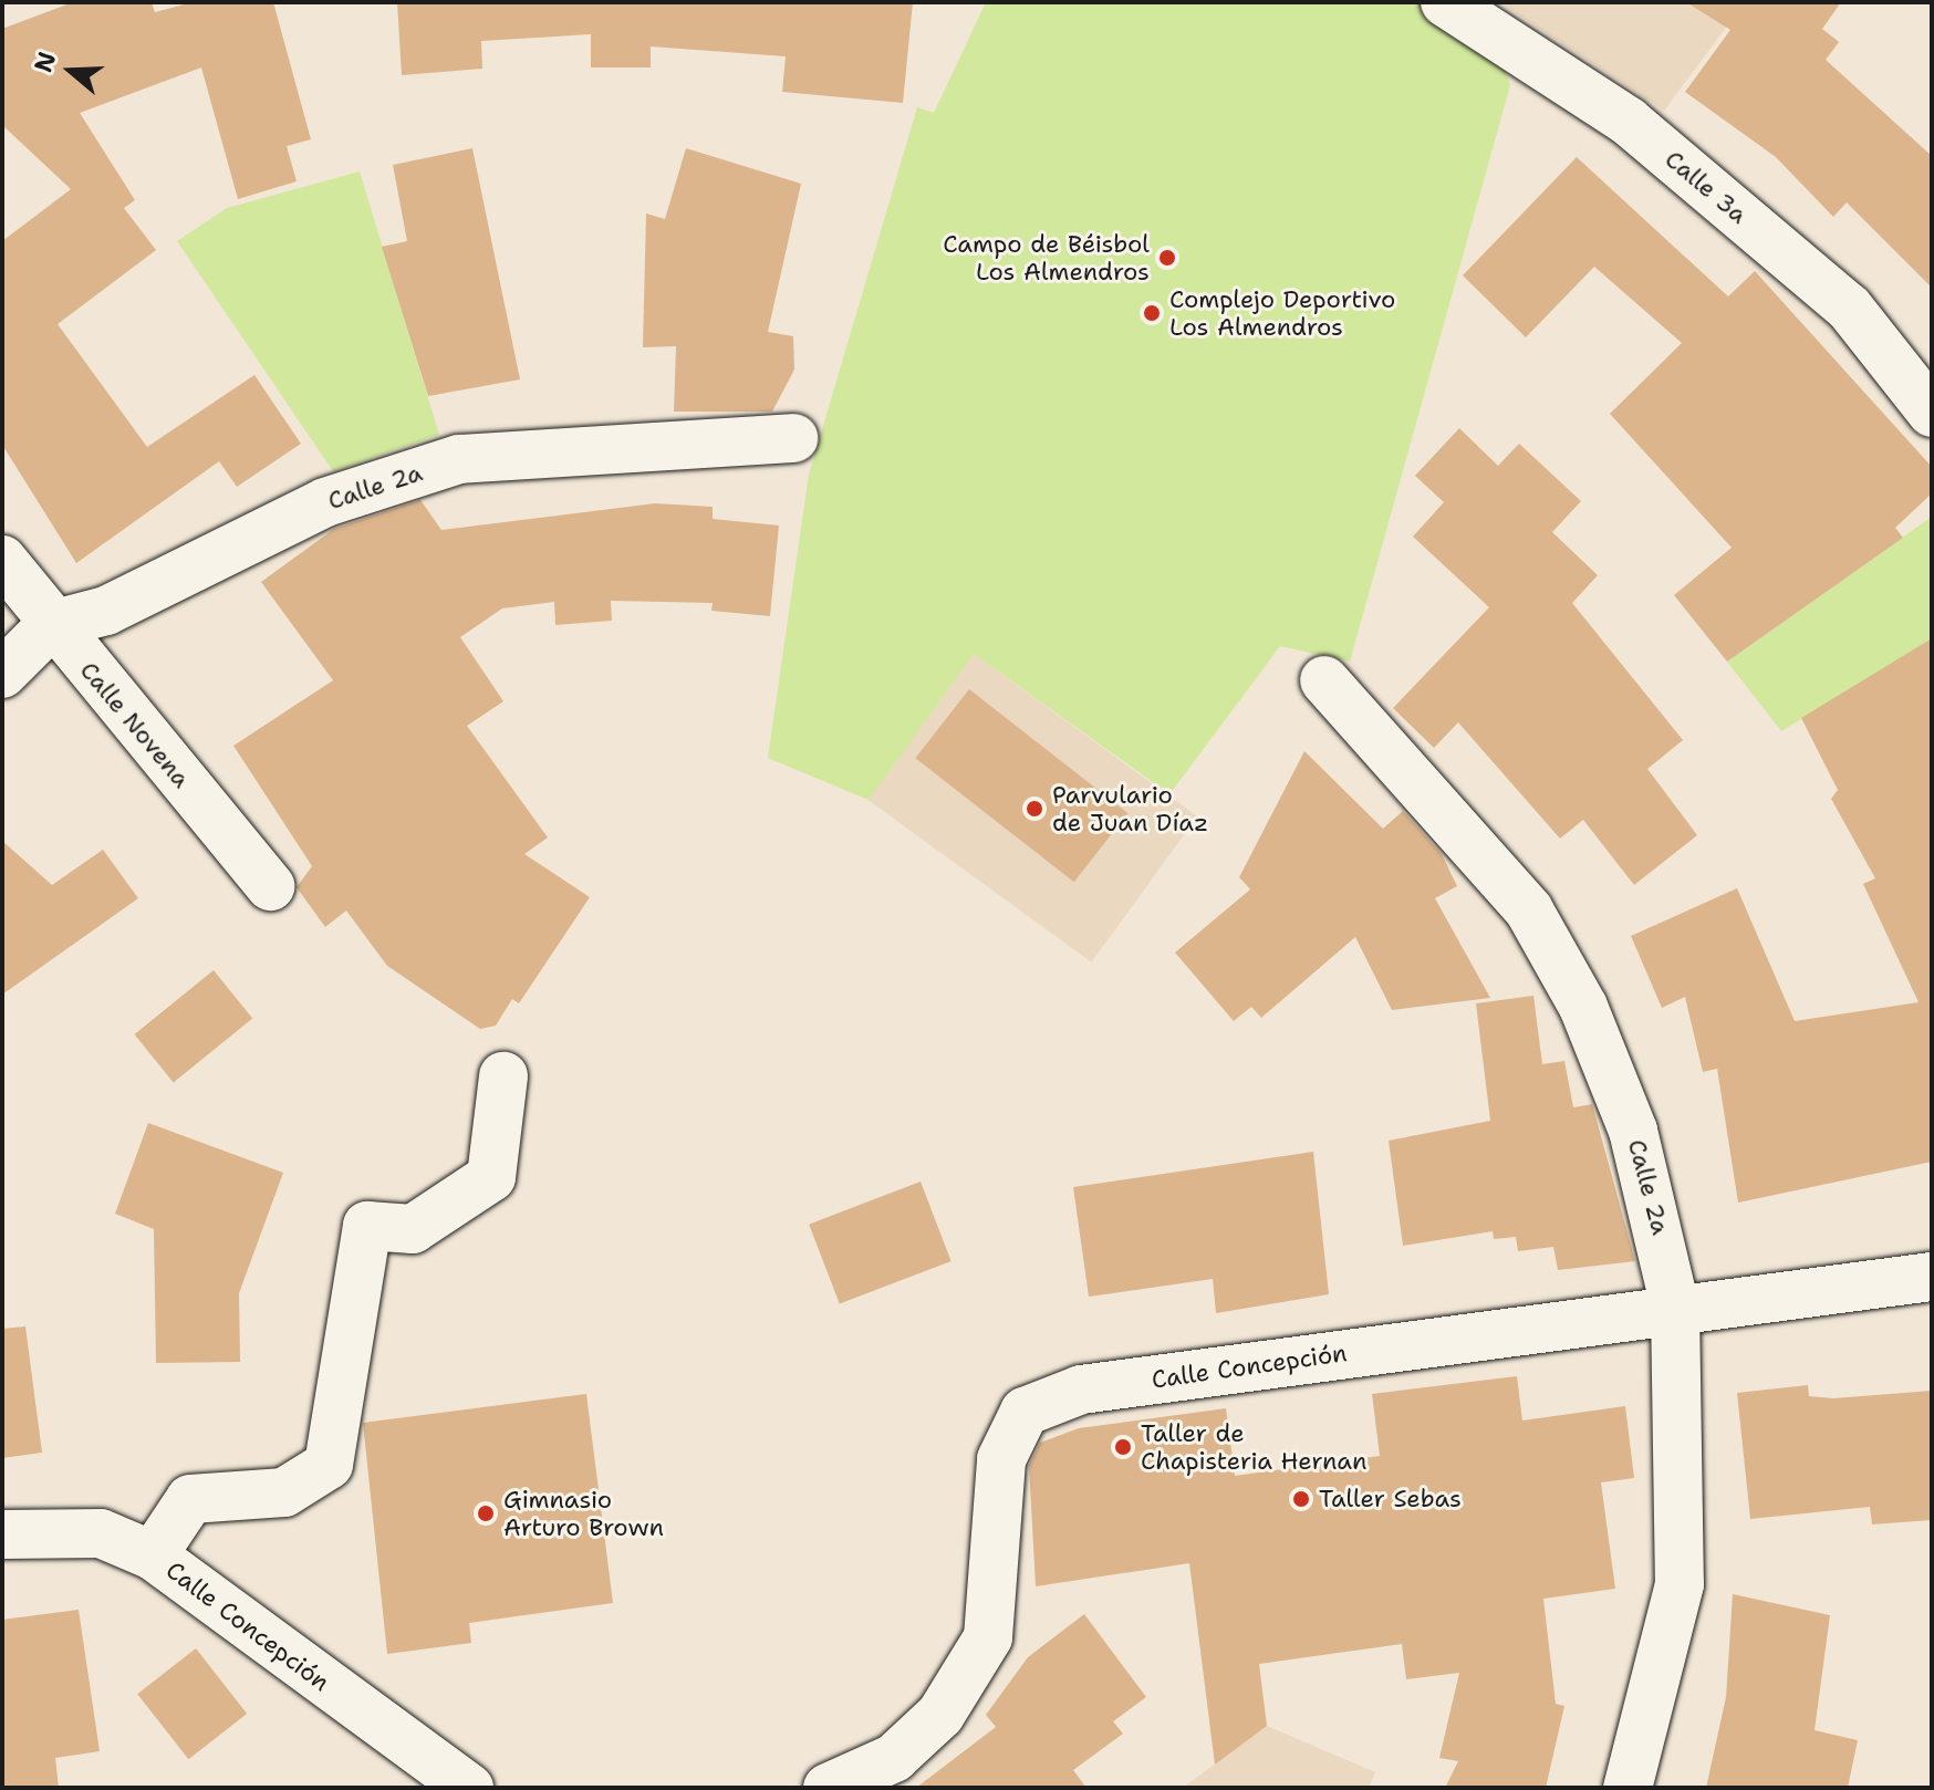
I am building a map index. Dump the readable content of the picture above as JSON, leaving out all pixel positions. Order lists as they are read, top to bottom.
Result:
{
  "streets": {
    "street": [
      "Calle 3a",
      "Calle 2a",
      "Calle Novena",
      "Calle Concepción"
    ]
  },
  "crossings": [
    ["Calle 2a", "Calle Novena"],
    ["Calle 2a", "Calle Concepción"]
  ],
  "places": [
    "Campo de Béisbol Los Almendros",
    "Complejo Deportivo Los Almendros",
    "Parvulario de Juan Díaz",
    "Taller de Chapisteria Hernan",
    "Taller Sebas",
    "Gimnasio Arturo Brown"
  ],
  "north": "left"
}
